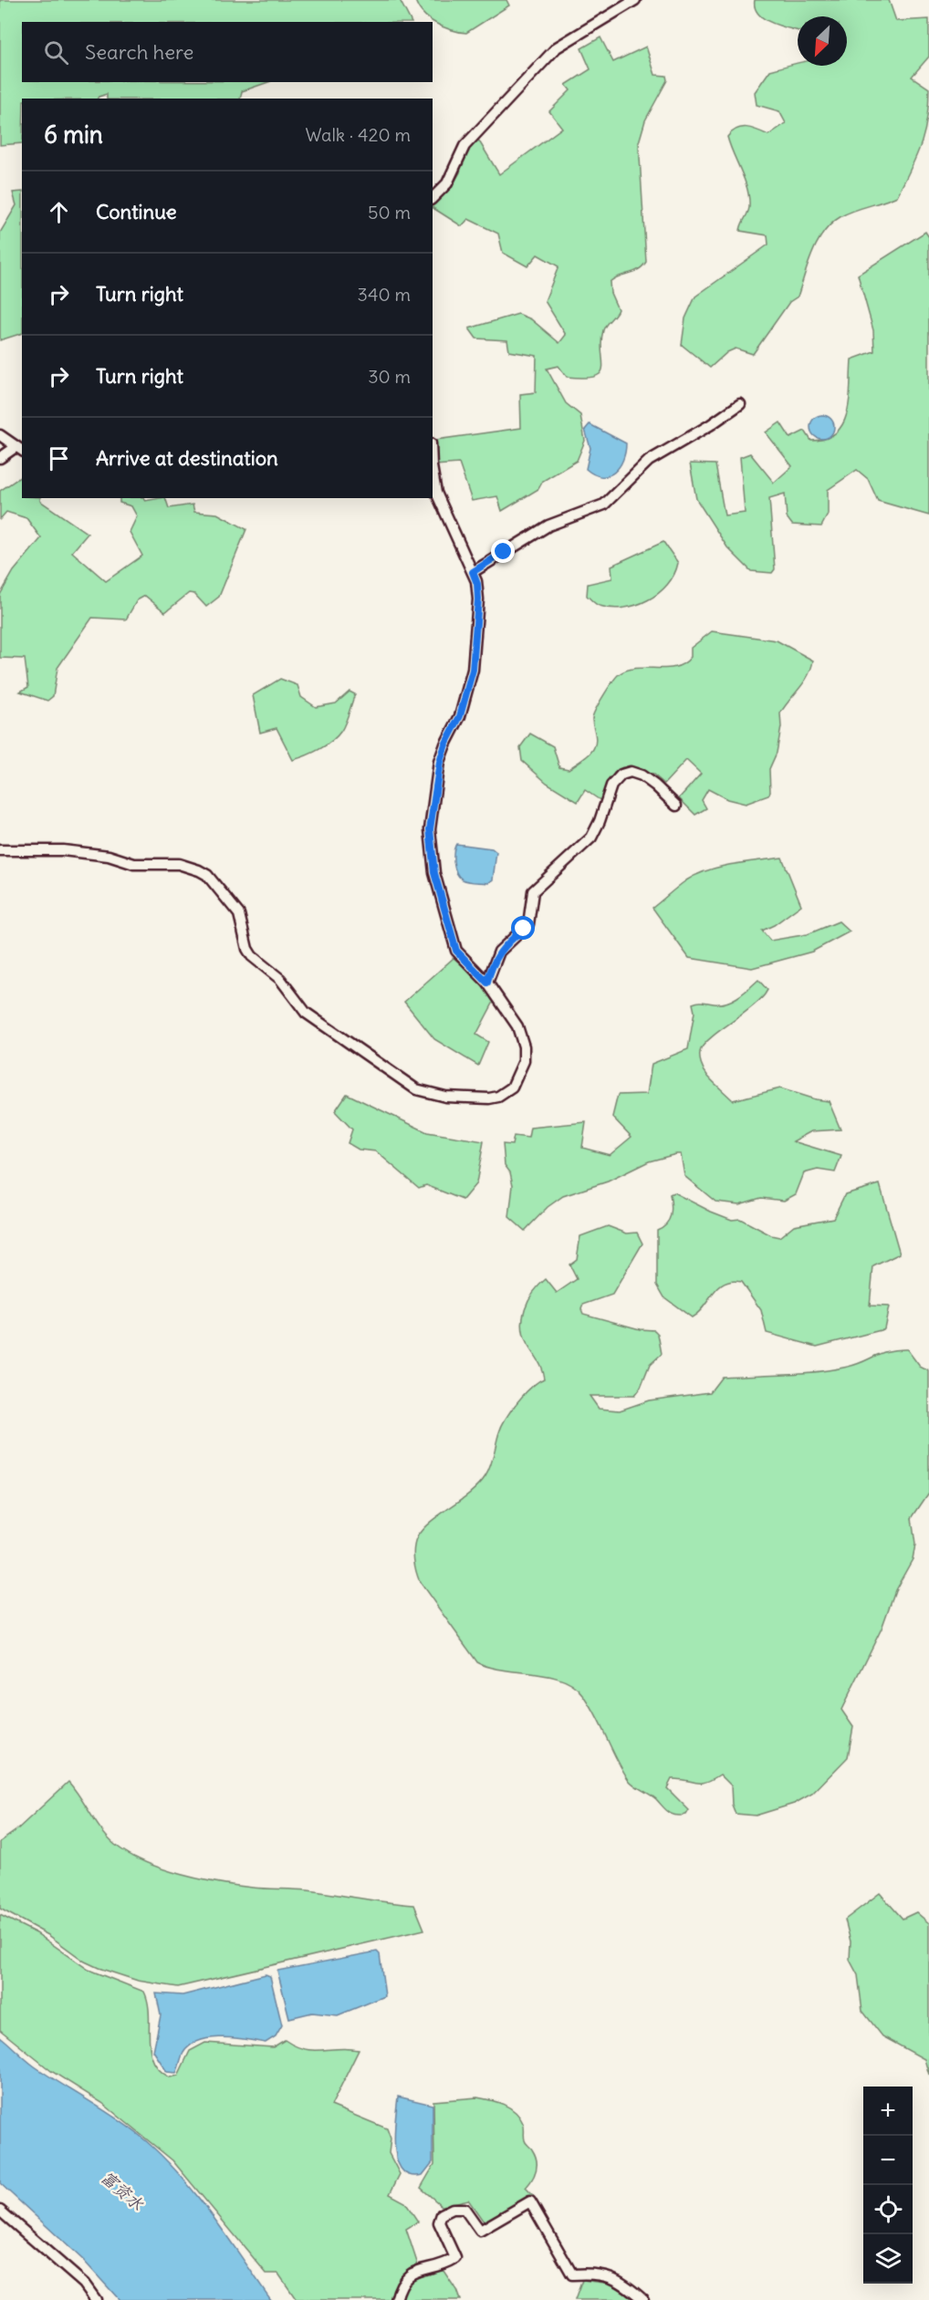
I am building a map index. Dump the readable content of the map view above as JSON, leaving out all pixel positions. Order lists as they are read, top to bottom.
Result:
{
  "water": ["富资水"],
  "north": "bottom left",
  "page": {
    "search": "Search here",
    "heading": ["6 min", "Walk · 420 m"],
    "list": [
      ["Continue", "50 m"],
      ["Turn right", "340 m"],
      ["Turn right", "30 m"],
      "Arrive at destination"
    ],
    "map_buttons": ["+", "−"]
  }
}
